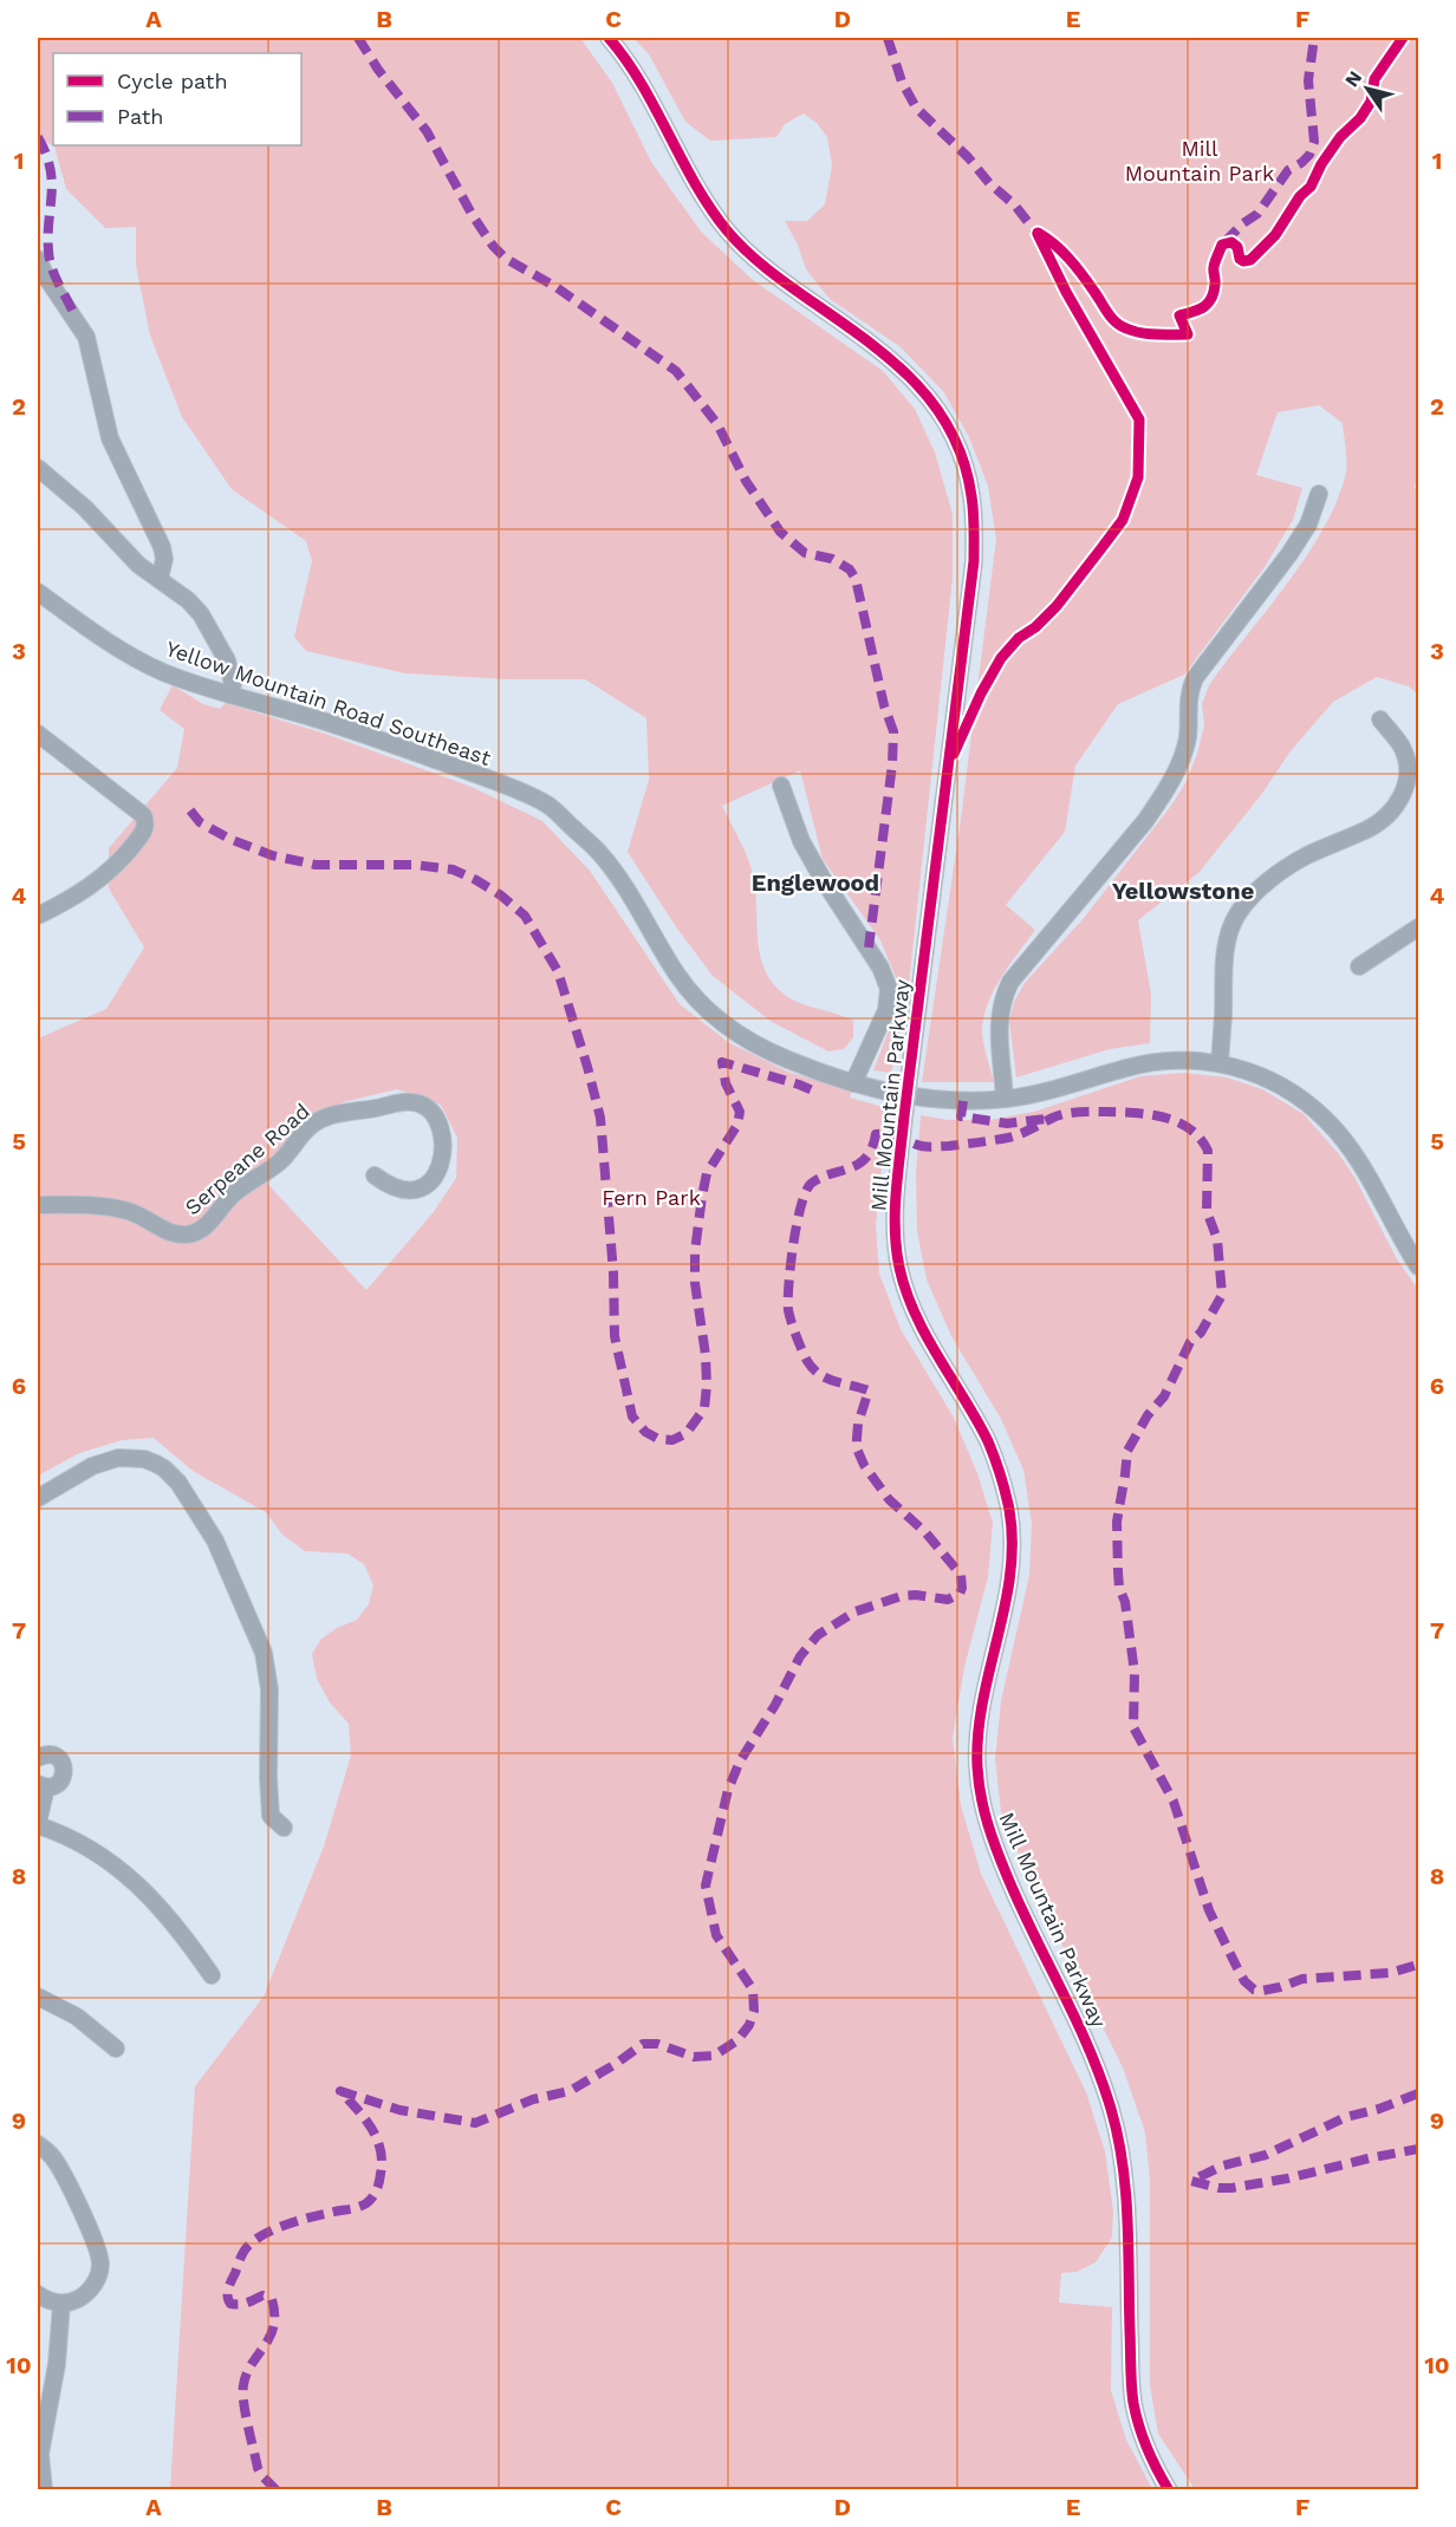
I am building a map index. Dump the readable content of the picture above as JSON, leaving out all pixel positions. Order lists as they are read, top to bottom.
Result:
{
  "streets": {
    "street": ["Yellow Mountain Road Southeast", "Mill Mountain Parkway", "Serpeane Road"]
  },
  "districts": ["Englewood", "Yellowstone"],
  "parks": ["Mill Mountain Park", "Fern Park"],
  "legend": ["Cycle path", "Path"],
  "north": "top left",
  "grid": {
    "columns": [
      "A",
      "B",
      "C",
      "D",
      "E",
      "F"
    ],
    "rows": [
      "1",
      "2",
      "3",
      "4",
      "5",
      "6",
      "7",
      "8",
      "9",
      "10"
    ]
  }
}
